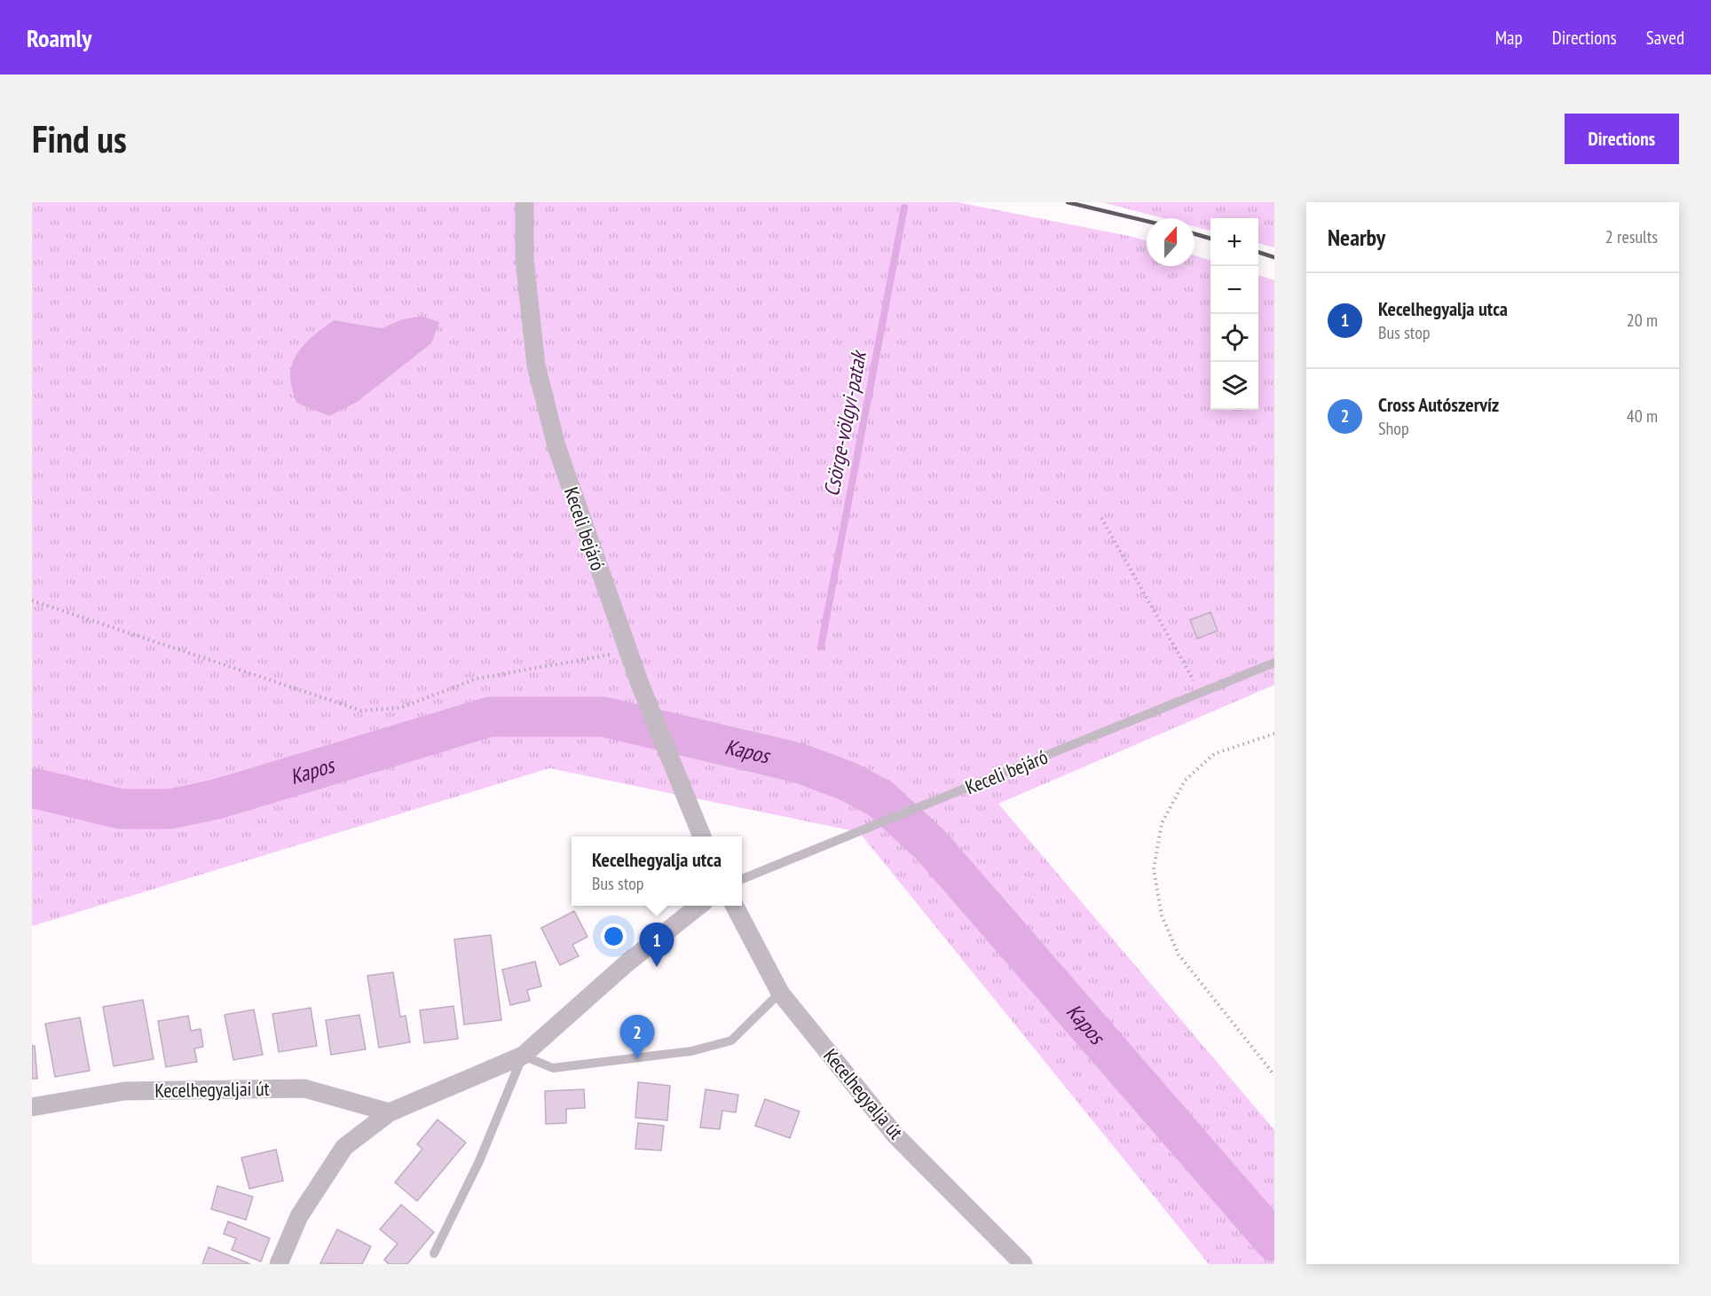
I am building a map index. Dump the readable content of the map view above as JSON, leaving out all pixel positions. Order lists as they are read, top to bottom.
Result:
{
  "streets": {
    "street": ["Keceli bejáró", "Kecelhegyaljai út", "Kecelhegyalja út"]
  },
  "water": ["Csörge-völgyi-patak", "Kapos"],
  "north": "top",
  "page": {
    "header": "Roamly",
    "nav": ["Map", "Directions", "Saved"],
    "buttons": "Directions",
    "title": "Find us",
    "heading": ["Nearby", "2 results"],
    "map_buttons": ["+", "−"],
    "list": [
      {
        "mark": "1",
        "name": "Kecelhegyalja utca",
        "note": "Bus stop",
        "value": "20 m"
      },
      {
        "mark": "2",
        "name": "Cross Autószervíz",
        "note": "Shop",
        "value": "40 m"
      }
    ],
    "popup": ["Kecelhegyalja utca", "Bus stop"],
    "pins": ["1", "2"]
  }
}
